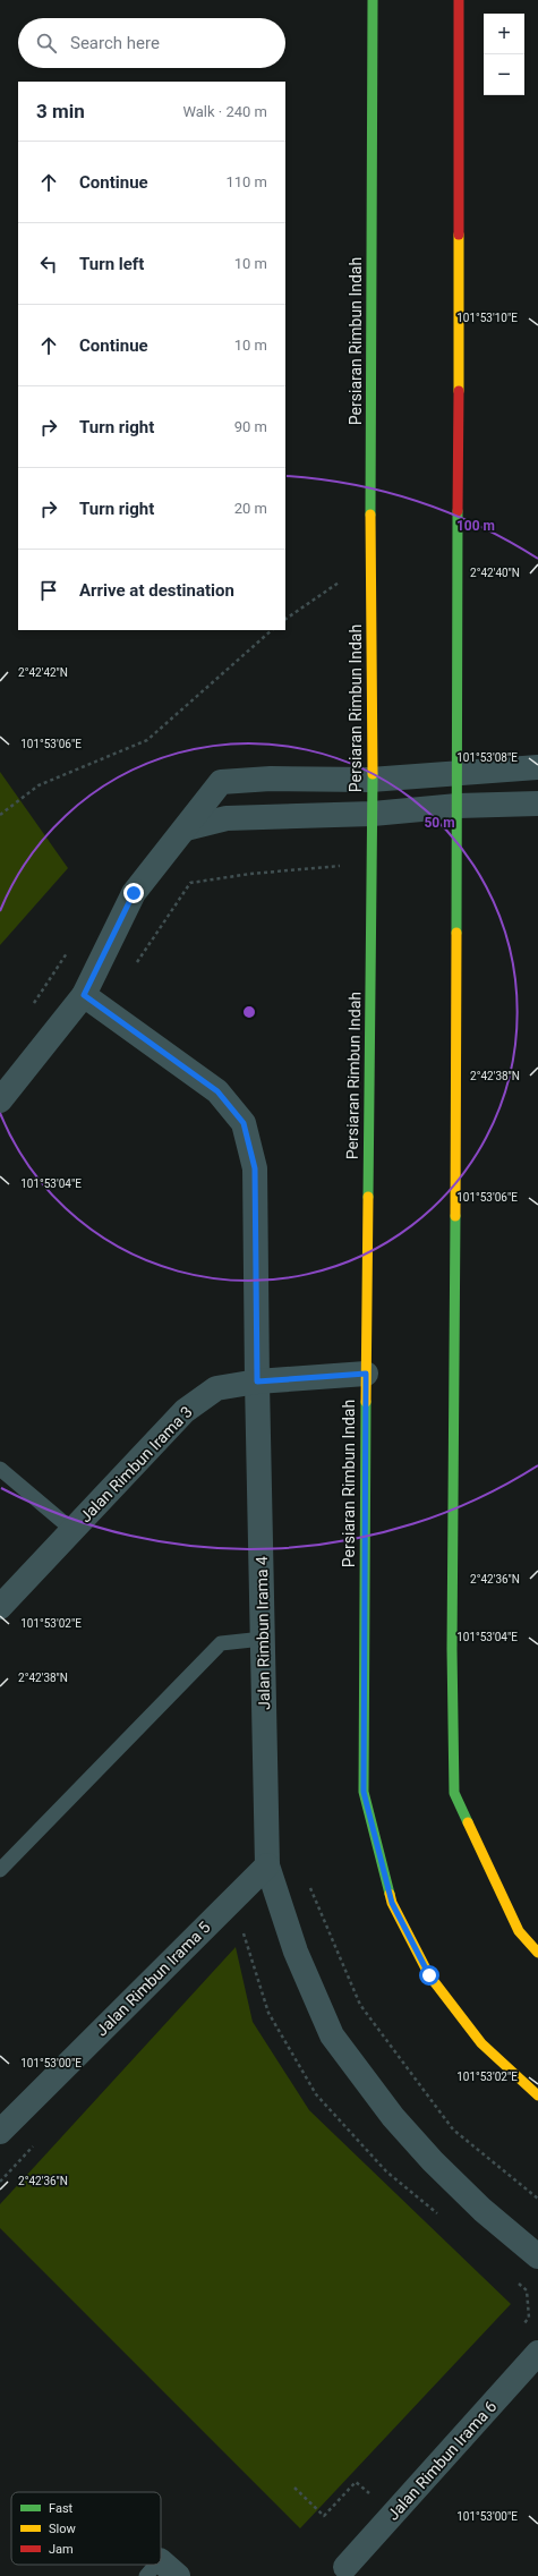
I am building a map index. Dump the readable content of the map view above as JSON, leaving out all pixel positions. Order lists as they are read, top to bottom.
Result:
{
  "streets": {
    "street": [
      "Persiaran Rimbun Indah",
      "Jalan Rimbun Irama 3",
      "Jalan Rimbun Irama 4",
      "Jalan Rimbun Irama 5",
      "Jalan Rimbun Irama 6"
    ]
  },
  "crossings": [
    ["Persiaran Rimbun Indah", "Jalan Rimbun Irama 3"],
    ["Jalan Rimbun Irama 3", "Jalan Rimbun Irama 4"],
    ["Jalan Rimbun Irama 4", "Jalan Rimbun Irama 5"]
  ],
  "legend": ["Fast", "Slow", "Jam"],
  "page": {
    "map_buttons": ["+", "−"],
    "search": "Search here",
    "heading": ["3 min", "Walk · 240 m"],
    "list": [
      ["Continue", "110 m"],
      ["Turn left", "10 m"],
      ["Continue", "10 m"],
      ["Turn right", "90 m"],
      ["Turn right", "20 m"],
      "Arrive at destination"
    ]
  },
  "coordinates": [
    "101°53'10\"E",
    "2°42'40\"N",
    "2°42'42\"N",
    "101°53'06\"E",
    "101°53'08\"E",
    "2°42'38\"N",
    "101°53'04\"E",
    "2°42'36\"N",
    "101°53'02\"E",
    "101°53'00\"E"
  ],
  "rings": ["100 m", "50 m"]
}
